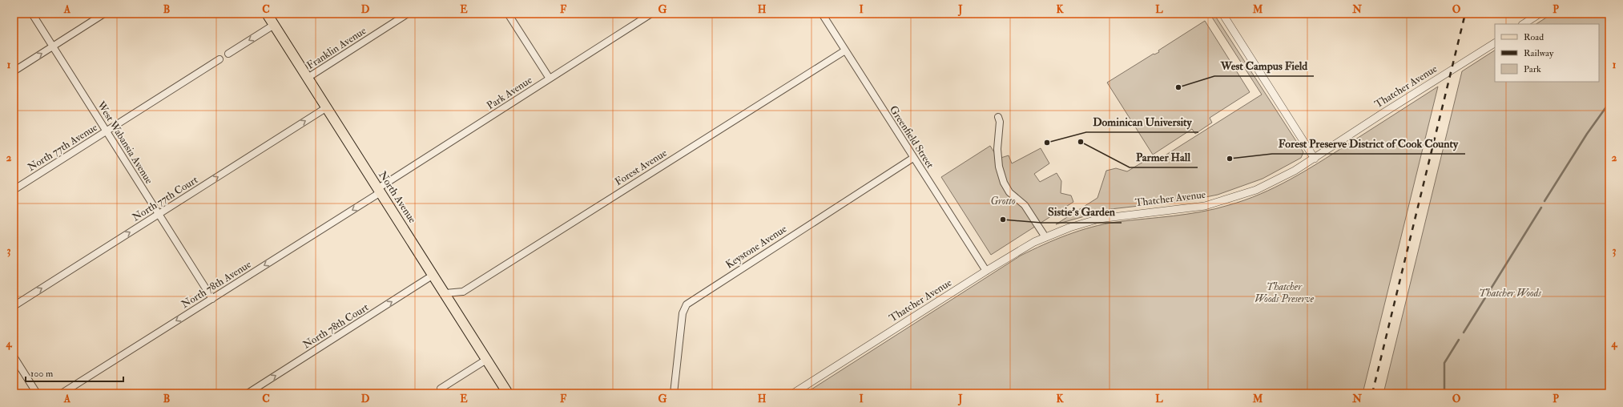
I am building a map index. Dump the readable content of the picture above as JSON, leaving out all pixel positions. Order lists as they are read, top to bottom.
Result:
{
  "streets": {
    "main road": ["North Avenue"],
    "street": [
      "Franklin Avenue",
      "Thatcher Avenue",
      "Park Avenue",
      "Greenfield Street",
      "West Wabansia Avenue",
      "North 77th Avenue",
      "Forest Avenue",
      "North 77th Court",
      "Keystone Avenue",
      "North 78th Avenue",
      "North 78th Court"
    ]
  },
  "crossings": [
    ["Franklin Avenue", "North Avenue"],
    ["Thatcher Avenue", "Greenfield Street"],
    ["Park Avenue", "North Avenue"],
    ["Park Avenue", "North 78th Avenue"],
    ["Greenfield Street", "Forest Avenue"],
    ["Greenfield Street", "Keystone Avenue"],
    ["West Wabansia Avenue", "North 77th Avenue"],
    ["West Wabansia Avenue", "North 77th Court"],
    ["West Wabansia Avenue", "North 78th Avenue"],
    ["Forest Avenue", "North Avenue"],
    ["North Avenue", "North 77th Court"],
    ["North Avenue", "North 78th Avenue"],
    ["North Avenue", "North 78th Court"]
  ],
  "one_way": ["North 77th Court", "North 78th Avenue", "North 78th Court"],
  "parks": ["Grotto", "Thatcher Woods Preserve", "Thatcher Woods"],
  "places": [
    "West Campus Field",
    "Parmer Hall",
    "Dominican University",
    "Forest Preserve District of Cook County",
    "Sistie’s Garden"
  ],
  "legend": ["Road", "Railway", "Park"],
  "scale_bar": "100 m",
  "grid": {
    "columns": [
      "A",
      "B",
      "C",
      "D",
      "E",
      "F",
      "G",
      "H",
      "I",
      "J",
      "K",
      "L",
      "M",
      "N",
      "O",
      "P"
    ],
    "rows": [
      "1",
      "2",
      "3",
      "4"
    ]
  }
}
